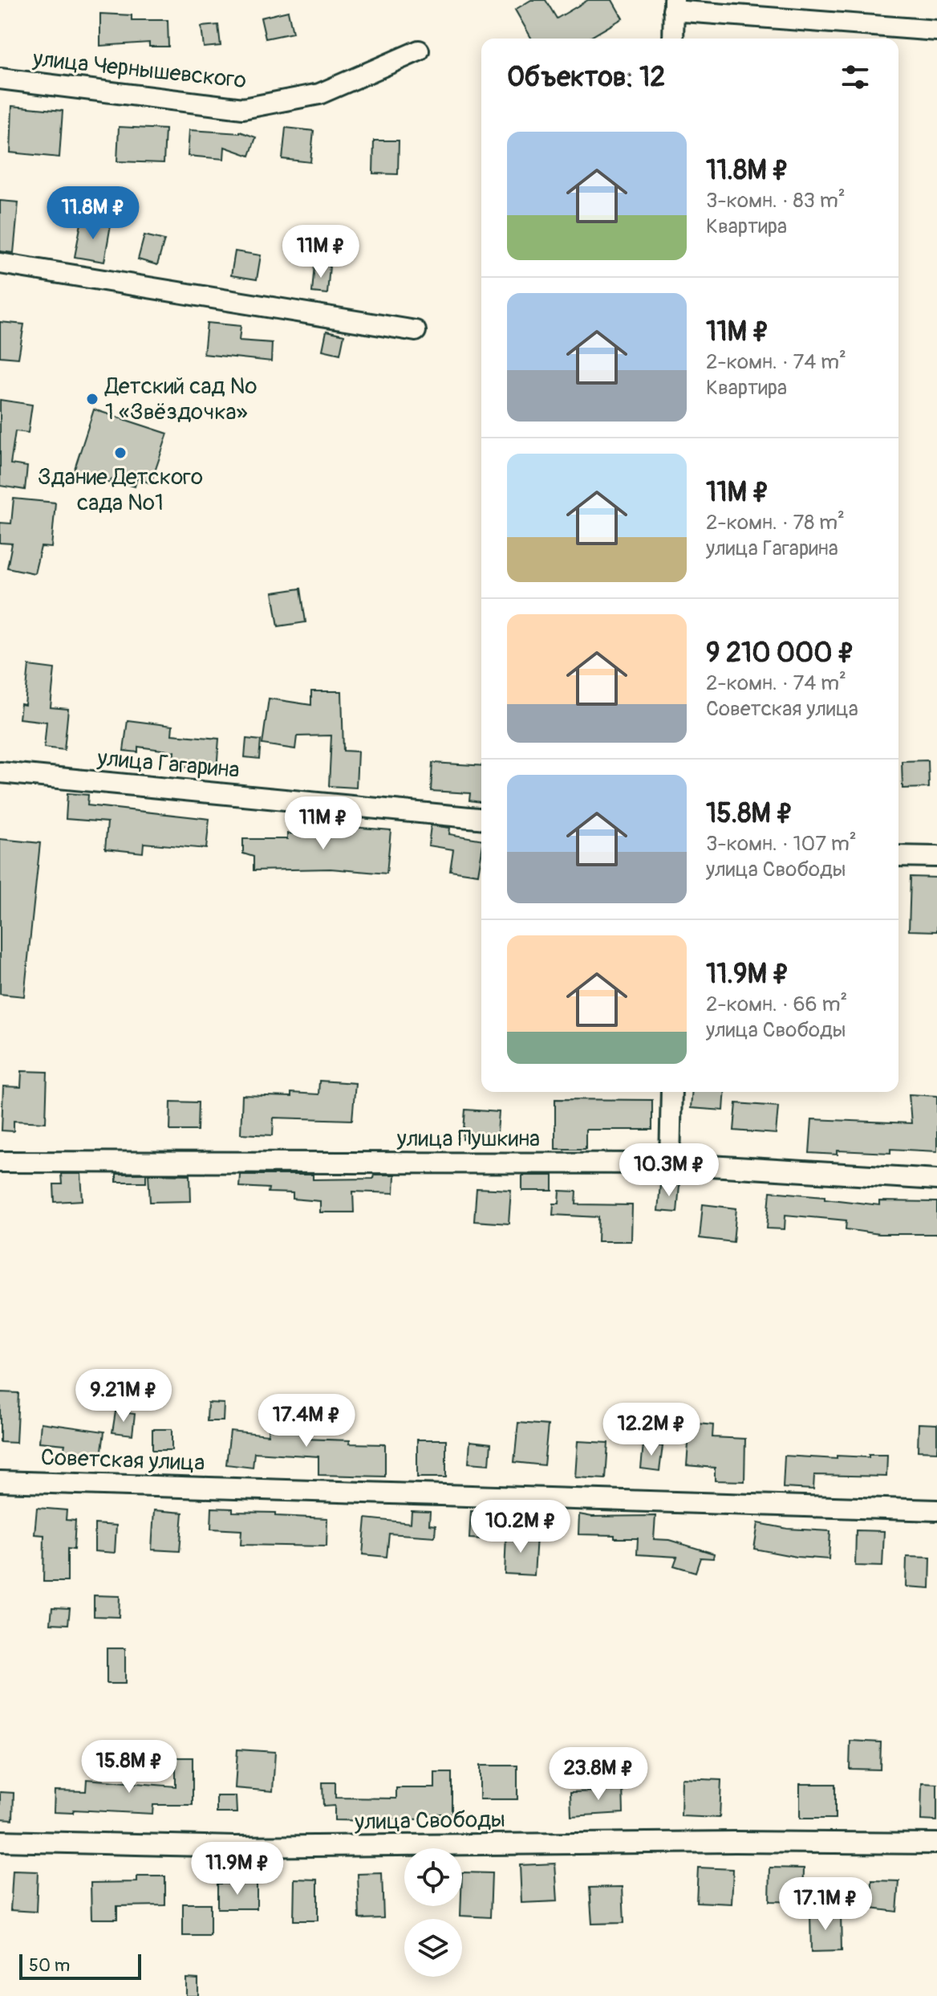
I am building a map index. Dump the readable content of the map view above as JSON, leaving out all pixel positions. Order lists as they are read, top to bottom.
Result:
{
  "streets": {
    "street": [
      "улица Чернышевского",
      "улица Гагарина",
      "улица Пушкина",
      "Советская улица",
      "улица Свободы"
    ]
  },
  "places": ["Детский сад № 1 «Звёздочка»", "Здание Детского сада №1"],
  "scale_bar": "50 m",
  "page": {
    "heading": "Объектов: 12",
    "list": [
      {
        "name": "11.8M ₽",
        "note": "3-комн. · 83 m² · Квартира"
      },
      {
        "name": "11M ₽",
        "note": "2-комн. · 74 m² · Квартира"
      },
      {
        "name": "11M ₽",
        "note": "2-комн. · 78 m² · улица Гагарина"
      },
      {
        "name": "9 210 000 ₽",
        "note": "2-комн. · 74 m² · Советская улица"
      },
      {
        "name": "15.8M ₽",
        "note": "3-комн. · 107 m² · улица Свободы"
      },
      {
        "name": "11.9M ₽",
        "note": "2-комн. · 66 m² · улица Свободы"
      }
    ],
    "price": [
      "11.8M ₽",
      "11M ₽",
      "11M ₽",
      "10.3M ₽",
      "9.21M ₽",
      "17.4M ₽",
      "12.2M ₽",
      "10.2M ₽",
      "15.8M ₽",
      "23.8M ₽",
      "11.9M ₽",
      "17.1M ₽"
    ],
    "scale": "50 m"
  }
}
